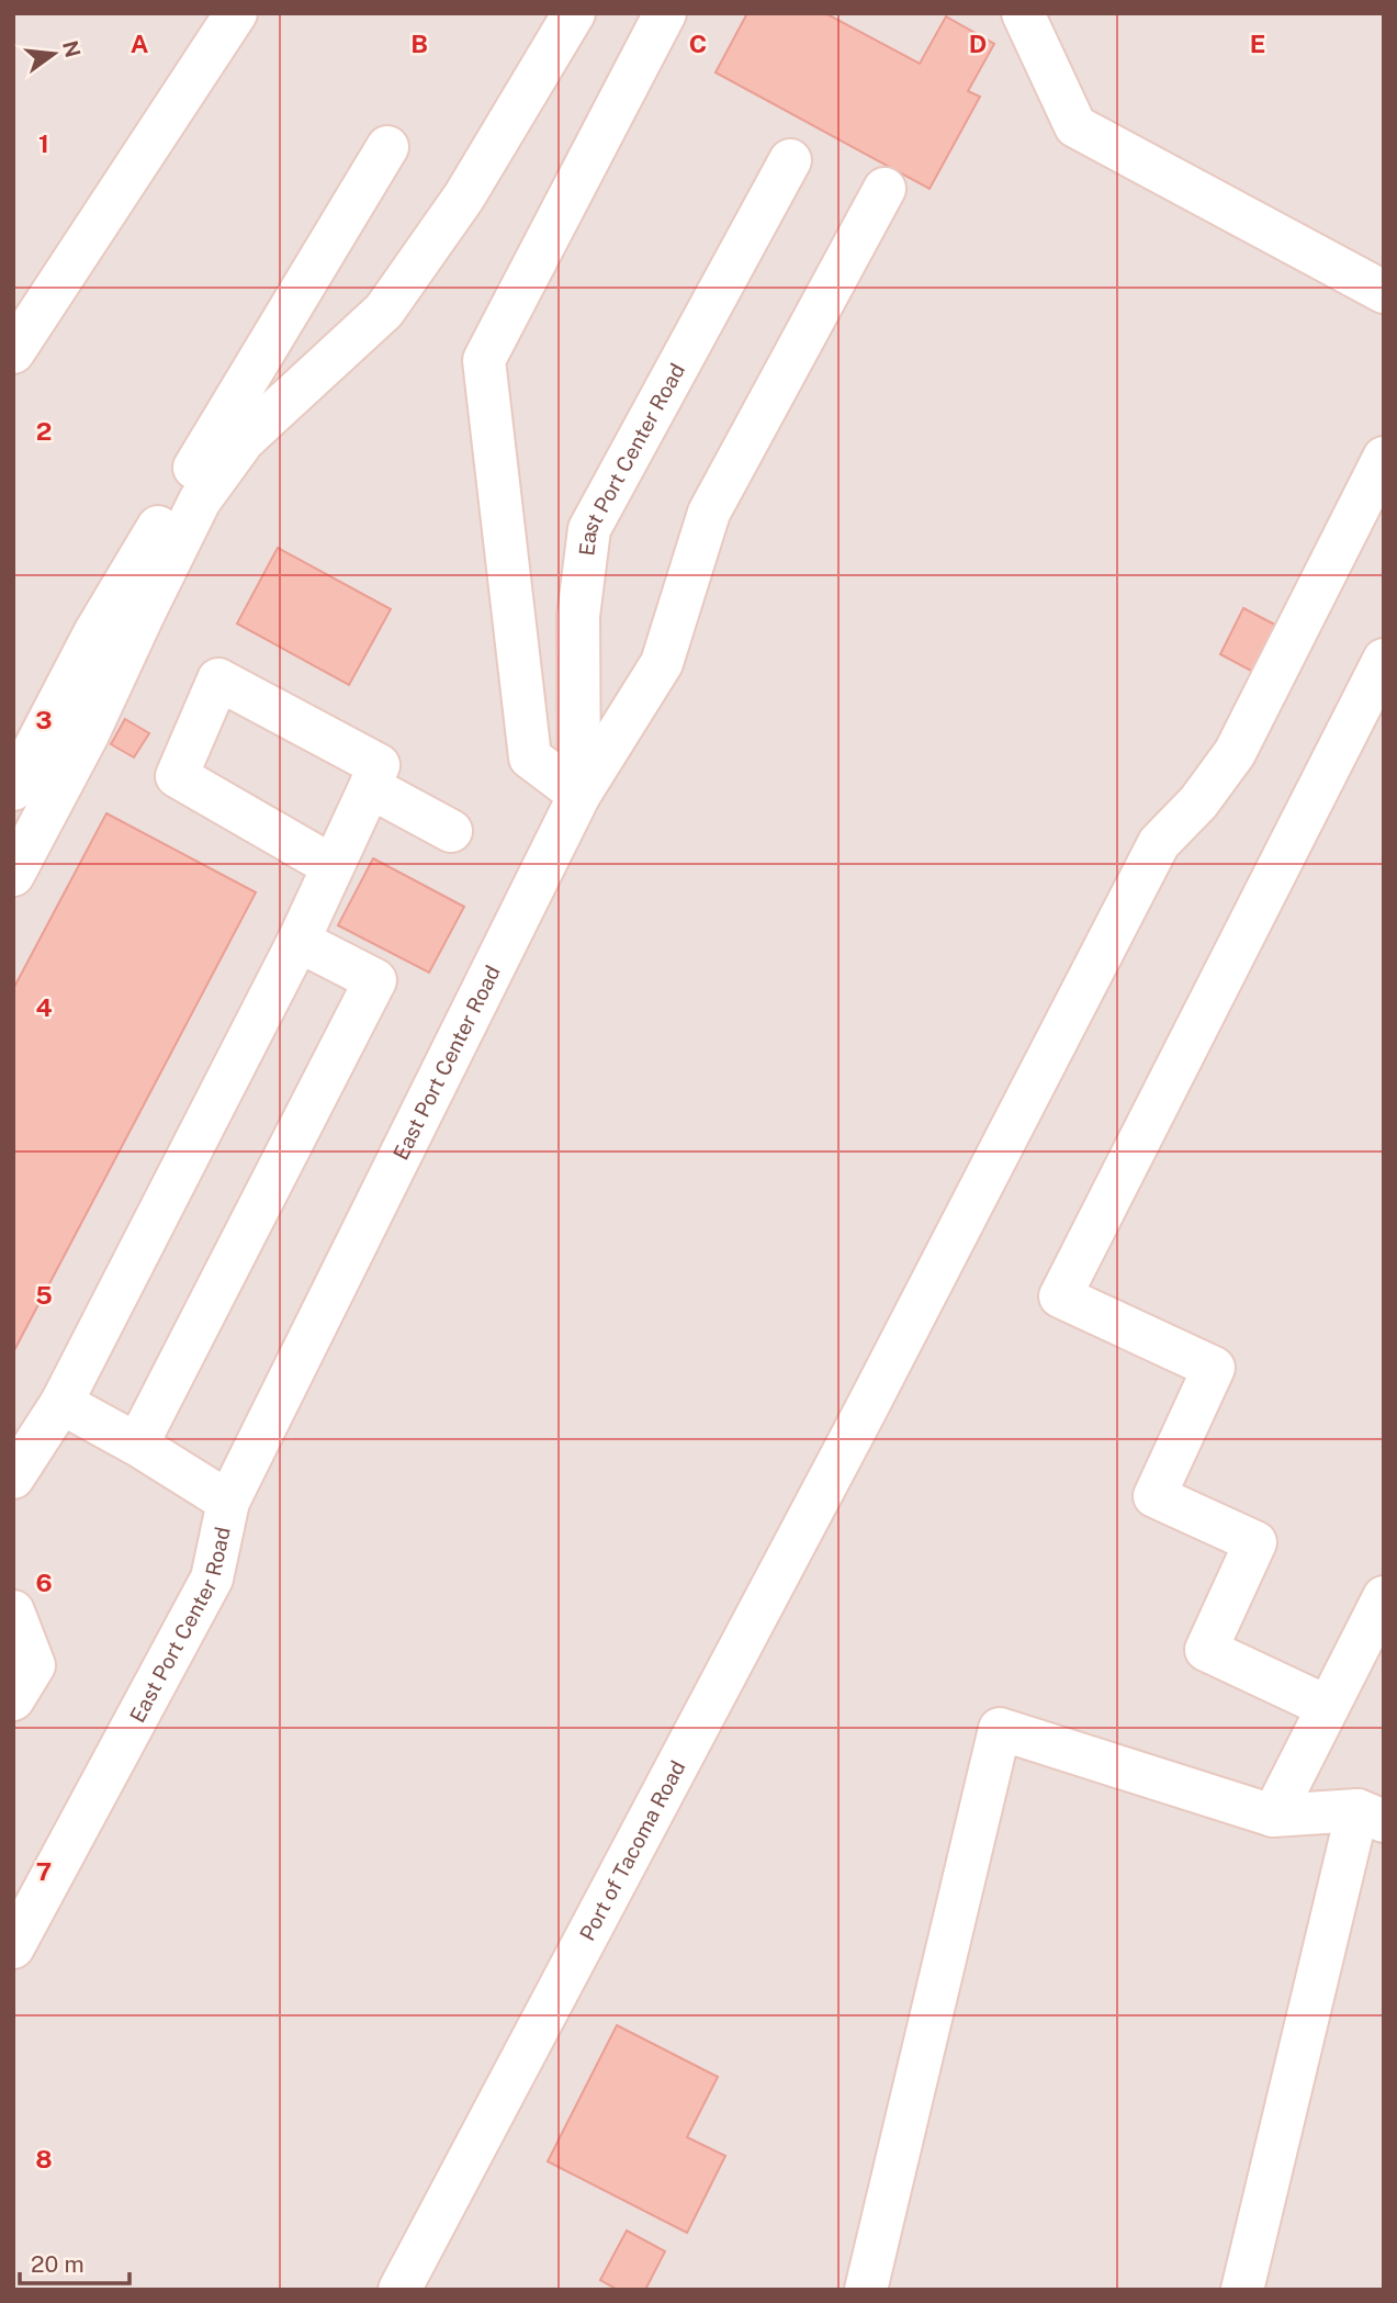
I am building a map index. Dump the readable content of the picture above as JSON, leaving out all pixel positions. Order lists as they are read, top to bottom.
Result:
{
  "streets": {
    "street": ["East Port Center Road", "Port of Tacoma Road"]
  },
  "scale_bar": "20 m",
  "north": "right",
  "grid": {
    "columns": [
      "A",
      "B",
      "C",
      "D",
      "E"
    ],
    "rows": [
      "1",
      "2",
      "3",
      "4",
      "5",
      "6",
      "7",
      "8"
    ]
  }
}
